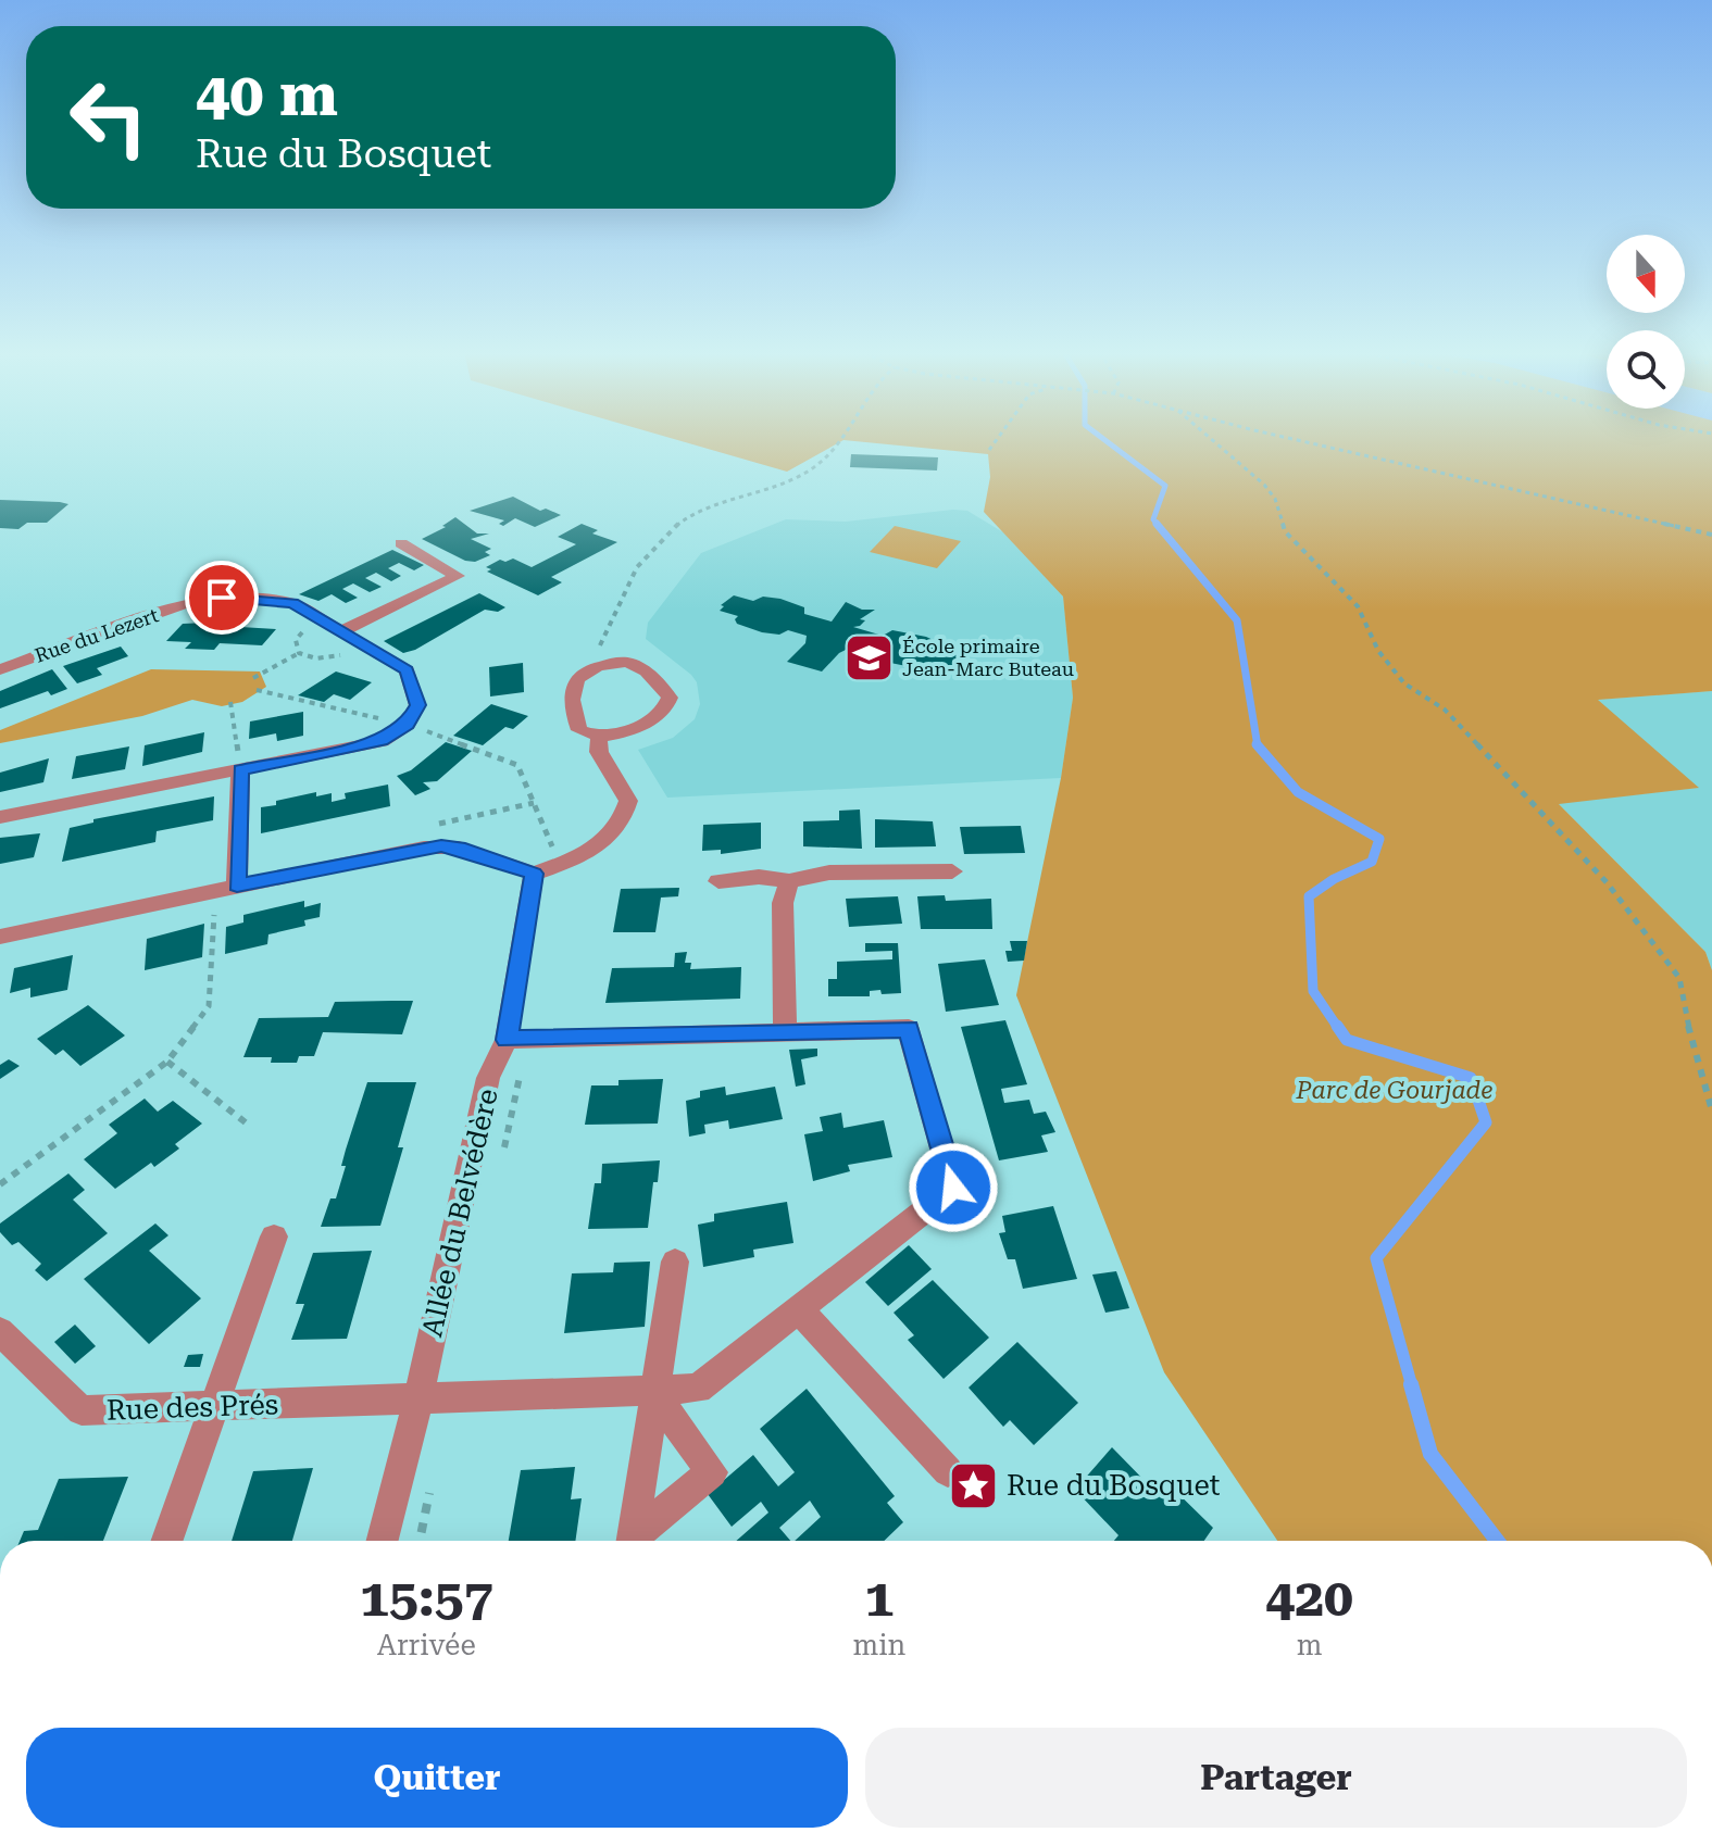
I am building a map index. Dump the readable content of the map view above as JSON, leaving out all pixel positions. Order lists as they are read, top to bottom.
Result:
{
  "streets": {
    "street": ["Rue du Lezert", "Allée du Belvédère", "Rue des Prés"]
  },
  "crossings": [
    ["Allée du Belvédère", "Rue des Prés"]
  ],
  "parks": ["Parc de Gourjade"],
  "places": {
    "school or university": ["École primaire Jean-Marc Buteau"],
    "place": ["Rue du Bosquet"]
  },
  "north": "bottom",
  "page": {
    "turn": ["40 m", "Rue du Bosquet"],
    "eta": [
      "15:57",
      "Arrivée",
      "1",
      "min",
      "420",
      "m"
    ],
    "buttons": ["Quitter", "Partager"]
  }
}
